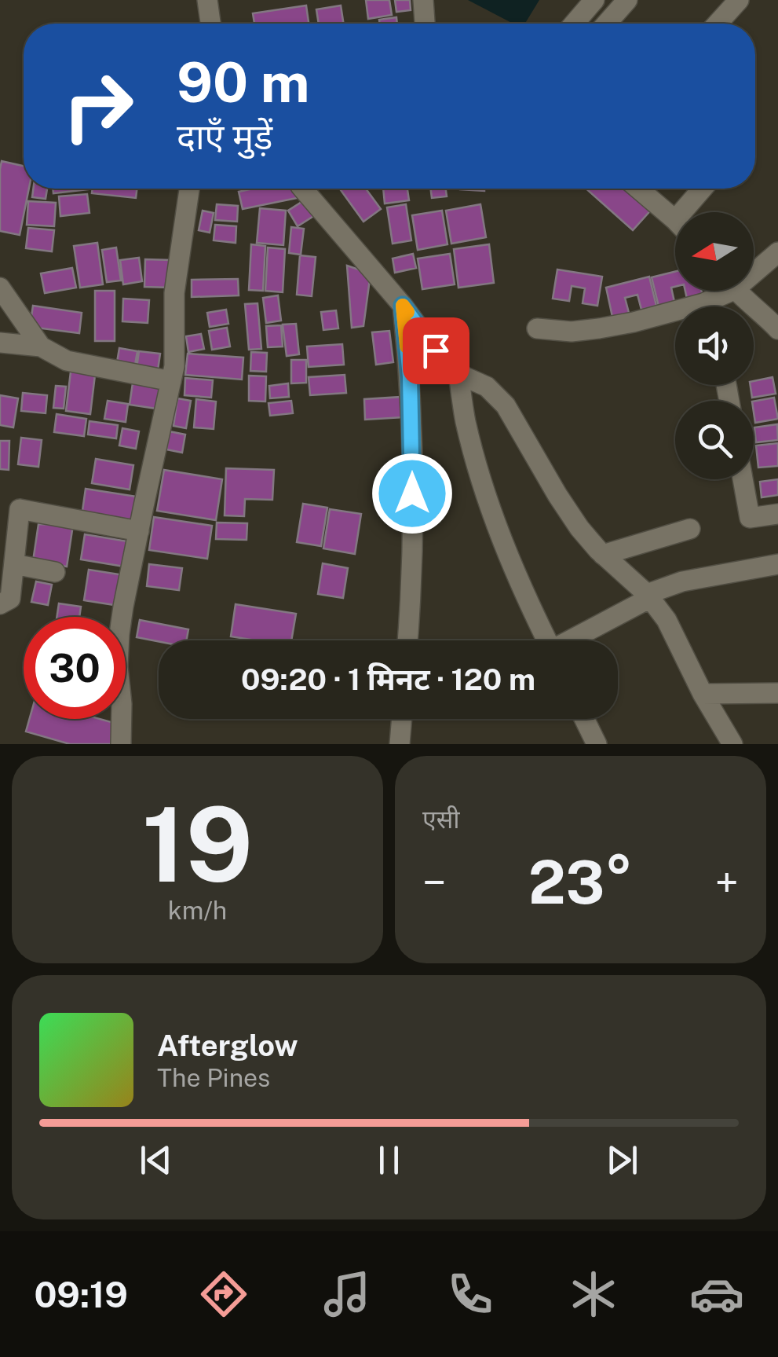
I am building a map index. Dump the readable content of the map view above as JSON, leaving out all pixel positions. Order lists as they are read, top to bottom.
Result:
{
  "north": "left",
  "page": {
    "turn": ["90 m", "दाएँ मुड़ें"],
    "limit": "30",
    "trip": "09:20 · 1 मिनट · 120 m",
    "tile": [
      ["19", "km/h"],
      "एसी"
    ],
    "heat": ["−", "23°", "+"],
    "song": ["Afterglow", "The Pines"],
    "tabs": "09:19"
  }
}
